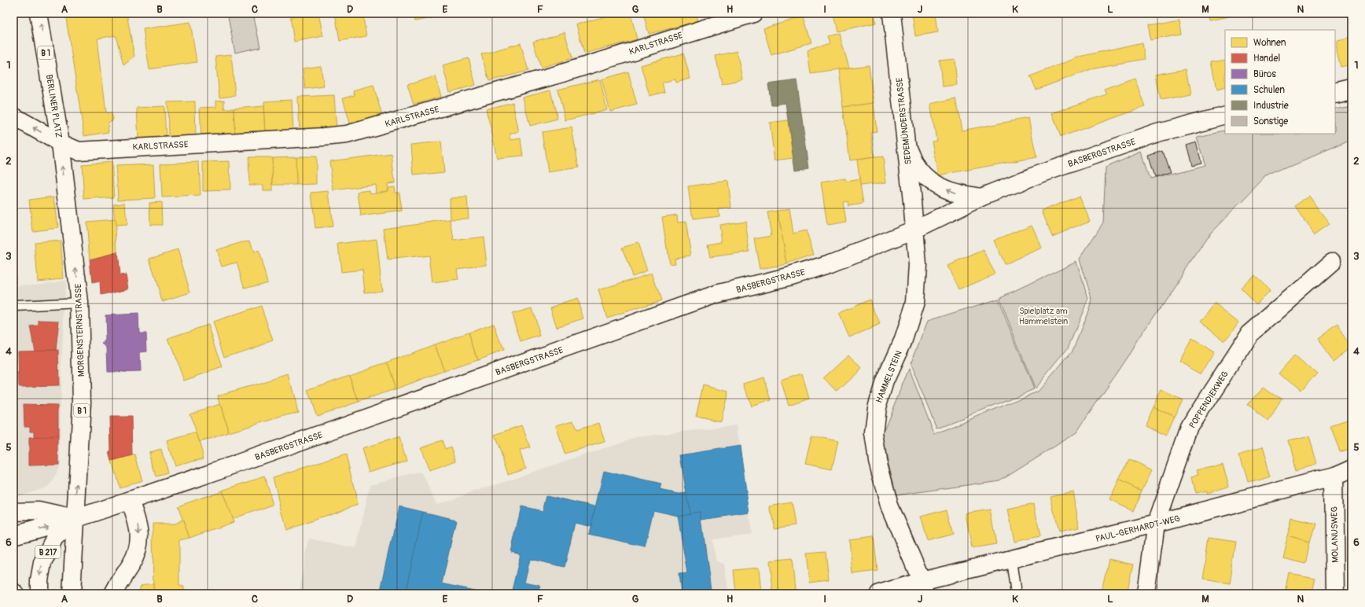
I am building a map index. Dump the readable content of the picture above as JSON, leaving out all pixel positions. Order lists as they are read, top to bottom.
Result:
{
  "streets": {
    "street": [
      "KARLSTRASSE",
      "B 1",
      "BERLINER PLATZ",
      "SEDEMÜNDERSTRASSE",
      "BASBERGSTRASSE",
      "MORGENSTERNSTRASSE",
      "HAMMELSTEIN",
      "POPPENDIEKWEG",
      "PAUL-GERHARDT-WEG",
      "MOLANUSWEG",
      "B 217"
    ]
  },
  "crossings": [
    ["KARLSTRASSE", "BERLINER PLATZ"],
    ["KARLSTRASSE", "MORGENSTERNSTRASSE"],
    ["BERLINER PLATZ", "MORGENSTERNSTRASSE"],
    ["SEDEMÜNDERSTRASSE", "BASBERGSTRASSE"],
    ["SEDEMÜNDERSTRASSE", "HAMMELSTEIN"],
    ["BASBERGSTRASSE", "MORGENSTERNSTRASSE"],
    ["BASBERGSTRASSE", "HAMMELSTEIN"],
    ["BASBERGSTRASSE", "B 217"],
    ["MORGENSTERNSTRASSE", "B 217"],
    ["HAMMELSTEIN", "PAUL-GERHARDT-WEG"],
    ["POPPENDIEKWEG", "PAUL-GERHARDT-WEG"],
    ["PAUL-GERHARDT-WEG", "MOLANUSWEG"]
  ],
  "one_way": ["BERLINER PLATZ", "MORGENSTERNSTRASSE"],
  "parks": ["Spielplatz am Hammelstein"],
  "legend": [
    "Wohnen",
    "Handel",
    "Büros",
    "Schulen",
    "Industrie",
    "Sonstige"
  ],
  "grid": {
    "columns": [
      "A",
      "B",
      "C",
      "D",
      "E",
      "F",
      "G",
      "H",
      "I",
      "J",
      "K",
      "L",
      "M",
      "N"
    ],
    "rows": [
      "1",
      "2",
      "3",
      "4",
      "5",
      "6"
    ]
  }
}
